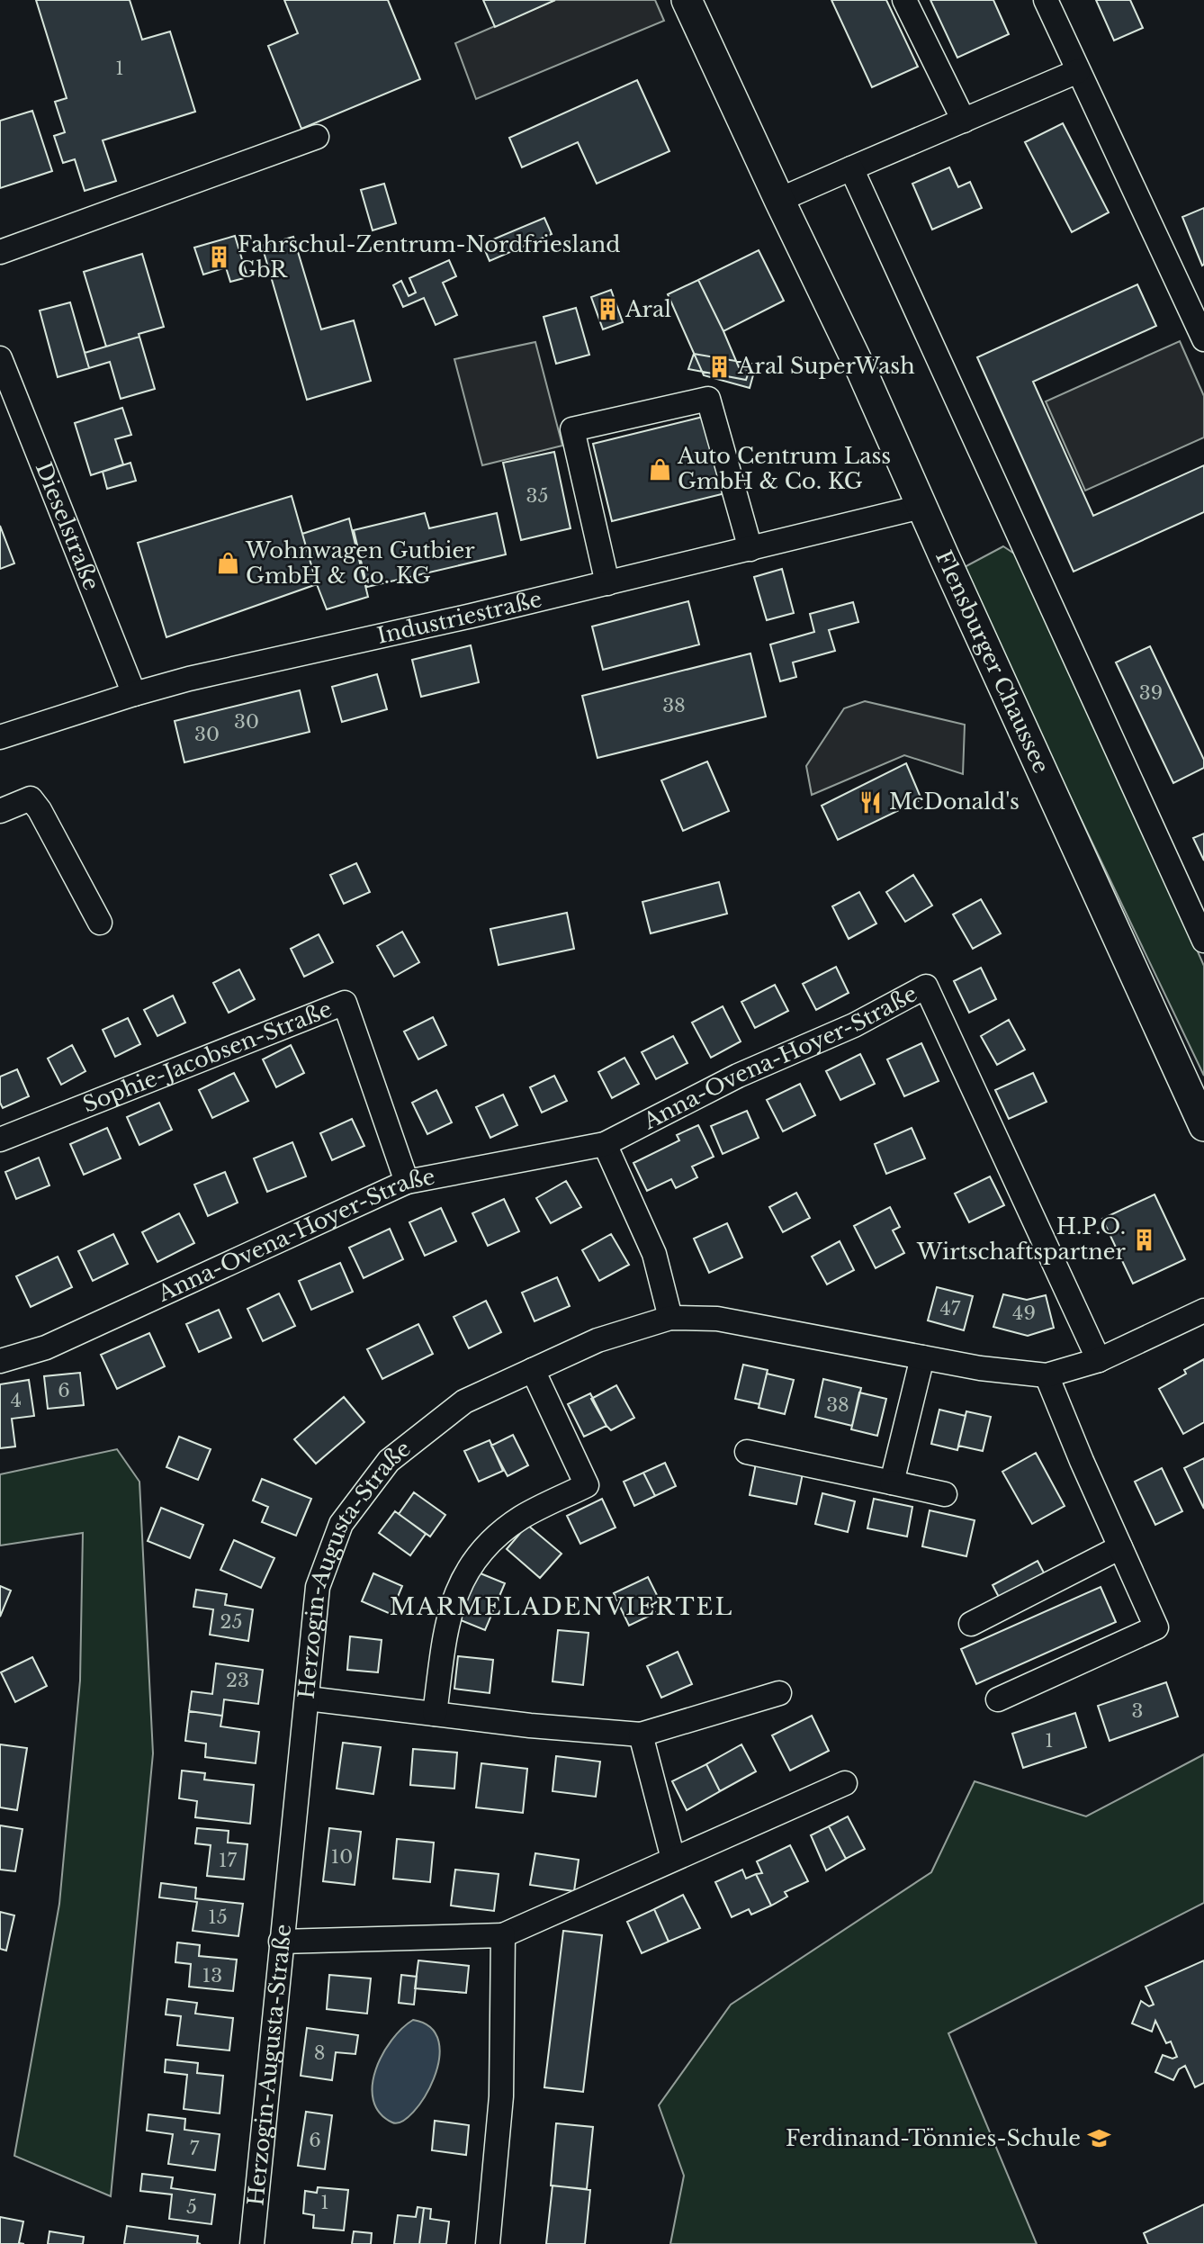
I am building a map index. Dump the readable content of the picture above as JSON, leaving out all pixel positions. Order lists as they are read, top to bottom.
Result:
{
  "streets": {
    "main road": ["Flensburger Chaussee"],
    "street": [
      "Dieselstraße",
      "Industriestraße",
      "Sophie-Jacobsen-Straße",
      "Anna-Ovena-Hoyer-Straße",
      "Herzogin-Augusta-Straße"
    ]
  },
  "crossings": [
    ["Dieselstraße", "Industriestraße"],
    ["Industriestraße", "Flensburger Chaussee"],
    ["Sophie-Jacobsen-Straße", "Anna-Ovena-Hoyer-Straße"],
    ["Anna-Ovena-Hoyer-Straße", "Herzogin-Augusta-Straße"]
  ],
  "districts": ["MARMELADENVIERTEL"],
  "places": {
    "building": [
      "Fahrschul-Zentrum-Nordfriesland GbR",
      "Aral",
      "Aral SuperWash",
      "H.P.O. Wirtschaftspartner"
    ],
    "shop": ["Auto Centrum Lass GmbH & Co. KG", "Wohnwagen Gutbier GmbH & Co. KG"],
    "restaurant": ["McDonald's"],
    "school or university": ["Ferdinand-Tönnies-Schule"]
  },
  "house_numbers": [
    "1",
    "35",
    "39",
    "38",
    "30",
    "30",
    "47",
    "49",
    "6",
    "4",
    "38",
    "25",
    "23",
    "3",
    "1",
    "10",
    "17",
    "15",
    "13",
    "8",
    "6",
    "7",
    "1",
    "5"
  ]
}
